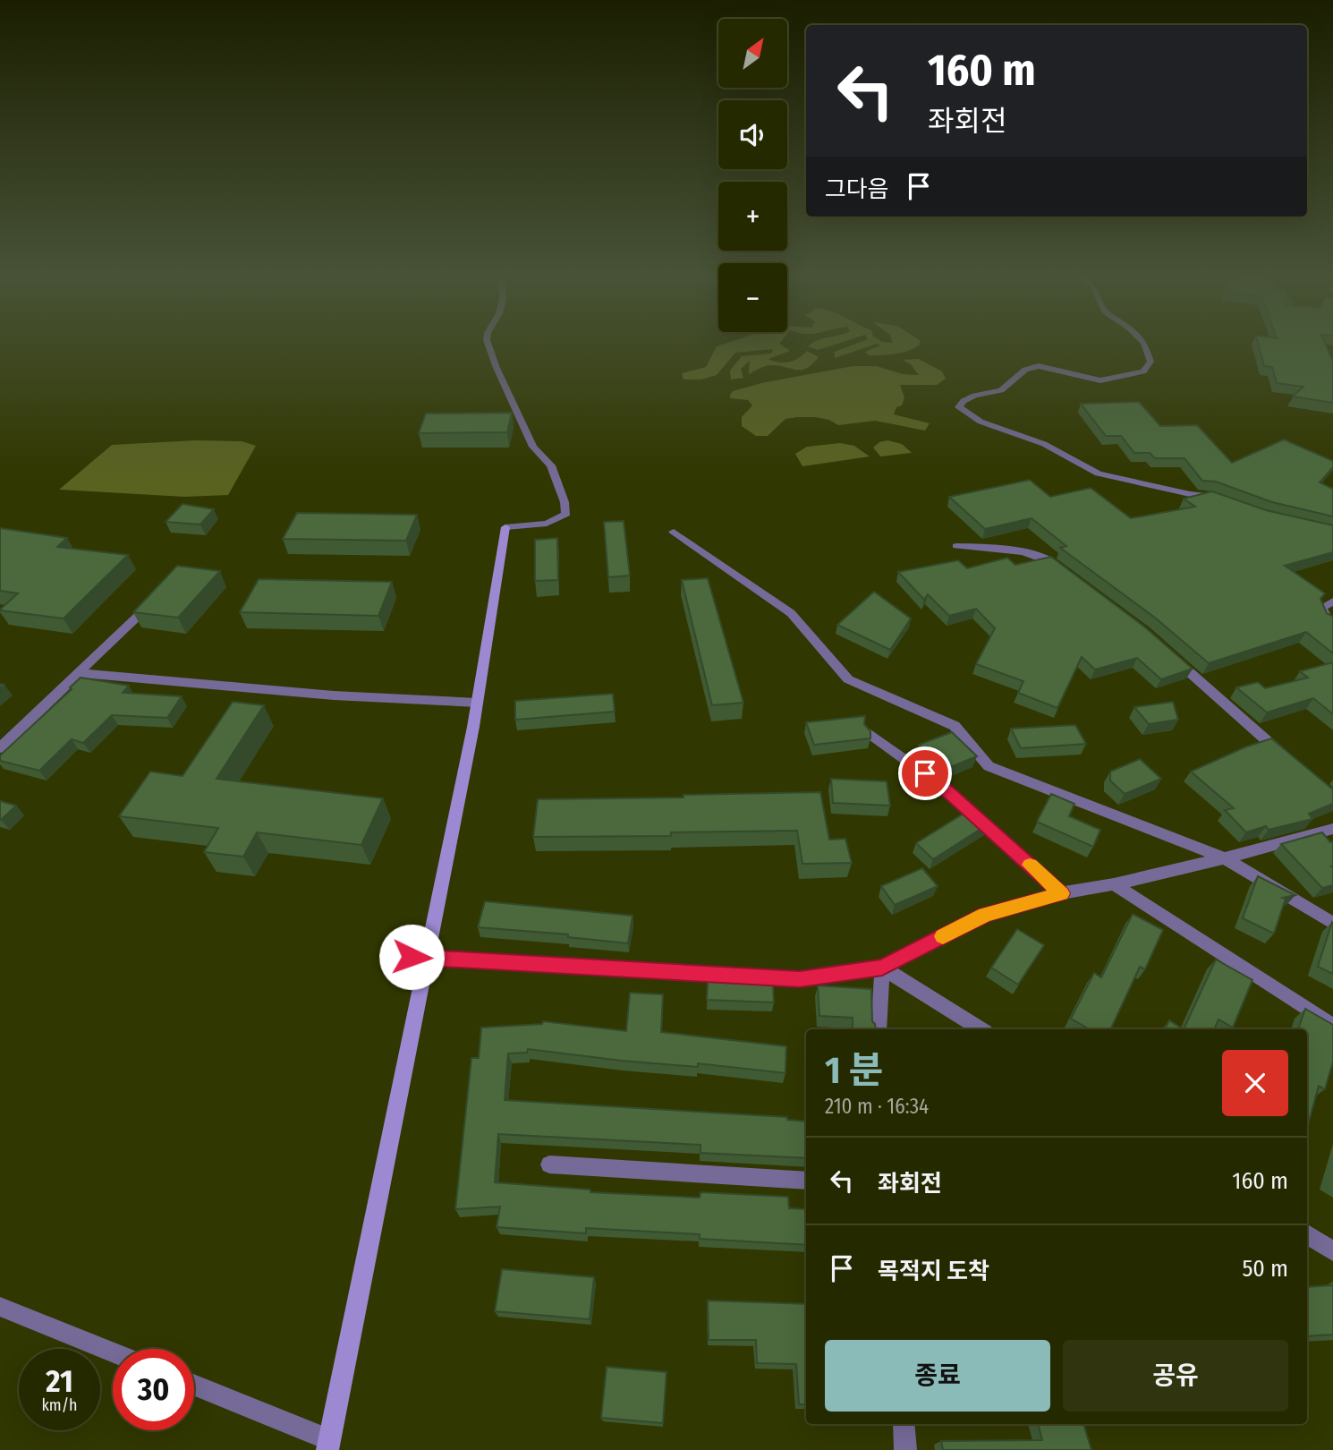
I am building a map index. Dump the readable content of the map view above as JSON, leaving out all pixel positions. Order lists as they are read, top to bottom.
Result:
{
  "north": "top right",
  "page": {
    "map_buttons": ["+", "−"],
    "turn": ["160 m", "좌회전"],
    "then": "그다음",
    "heading": ["1 분", "210 m · 16:34"],
    "list": [
      {
        "name": "좌회전",
        "value": "160 m"
      },
      {
        "name": "목적지 도착",
        "value": "50 m"
      }
    ],
    "buttons": ["종료", "공유"],
    "speed": "21 km/h",
    "limit": "30"
  }
}
